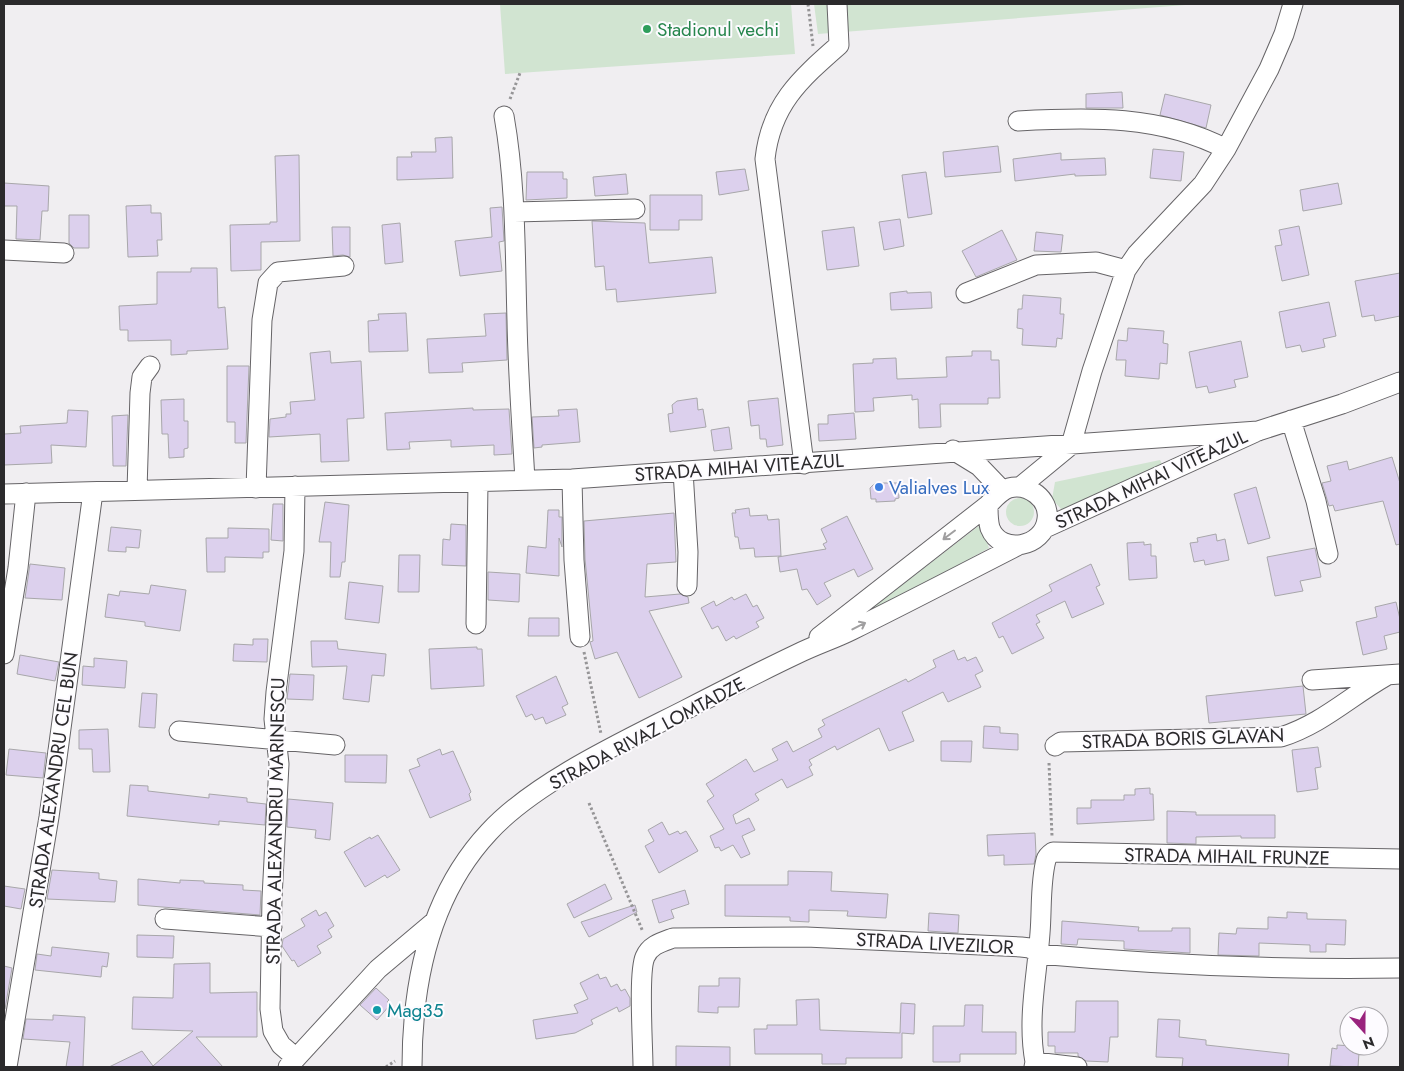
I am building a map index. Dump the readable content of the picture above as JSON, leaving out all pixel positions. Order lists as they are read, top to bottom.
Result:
{
  "streets": {
    "street": [
      "STRADA MIHAI VITEAZUL",
      "STRADA RIVAZ LOMTADZE",
      "STRADA BORIS GLAVAN",
      "STRADA ALEXANDRU CEL BUN",
      "STRADA ALEXANDRU MARINESCU",
      "STRADA MIHAIL FRUNZE",
      "STRADA LIVEZILOR"
    ]
  },
  "crossings": [
    ["STRADA MIHAI VITEAZUL", "STRADA RIVAZ LOMTADZE"],
    ["STRADA MIHAI VITEAZUL", "STRADA ALEXANDRU CEL BUN"],
    ["STRADA MIHAI VITEAZUL", "STRADA ALEXANDRU MARINESCU"]
  ],
  "places": ["Stadionul vechi", "Valialves Lux", "Mag35"],
  "north": "bottom"
}
